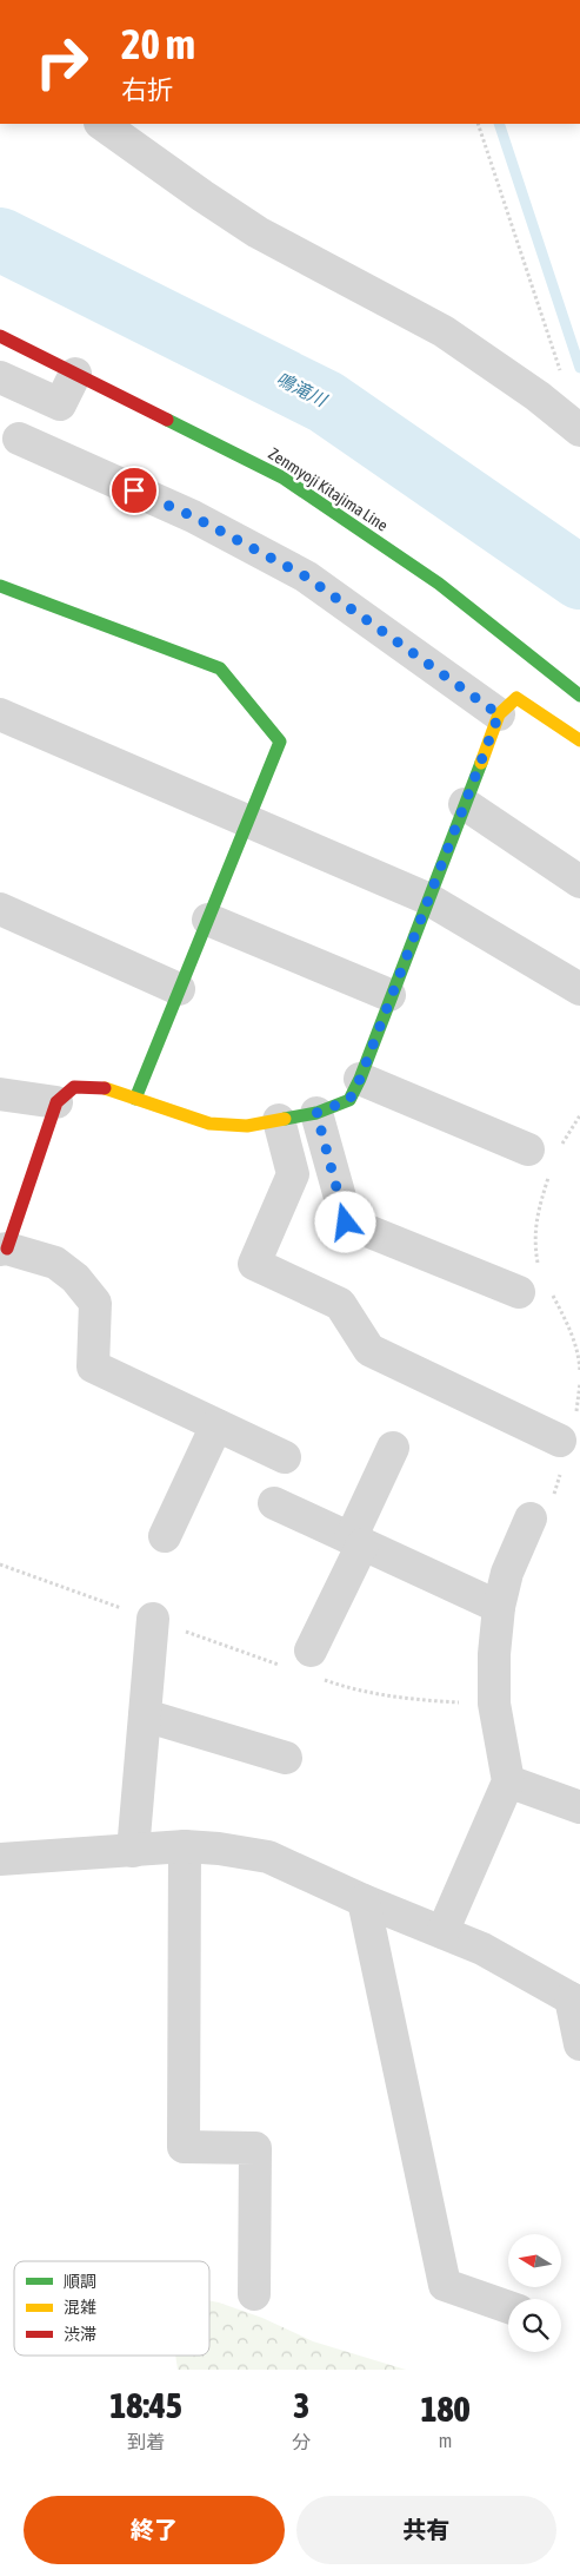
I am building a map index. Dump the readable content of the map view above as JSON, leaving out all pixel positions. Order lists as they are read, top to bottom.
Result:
{
  "streets": {
    "street": ["Zenmyoji Kitajima Line"]
  },
  "water": ["鳴滝川"],
  "legend": ["順調", "混雑", "渋滞"],
  "north": "left",
  "page": {
    "turn": ["20 m", "右折"],
    "eta": [
      "18:45",
      "到着",
      "3",
      "分",
      "180",
      "m"
    ],
    "buttons": ["終了", "共有"]
  }
}
